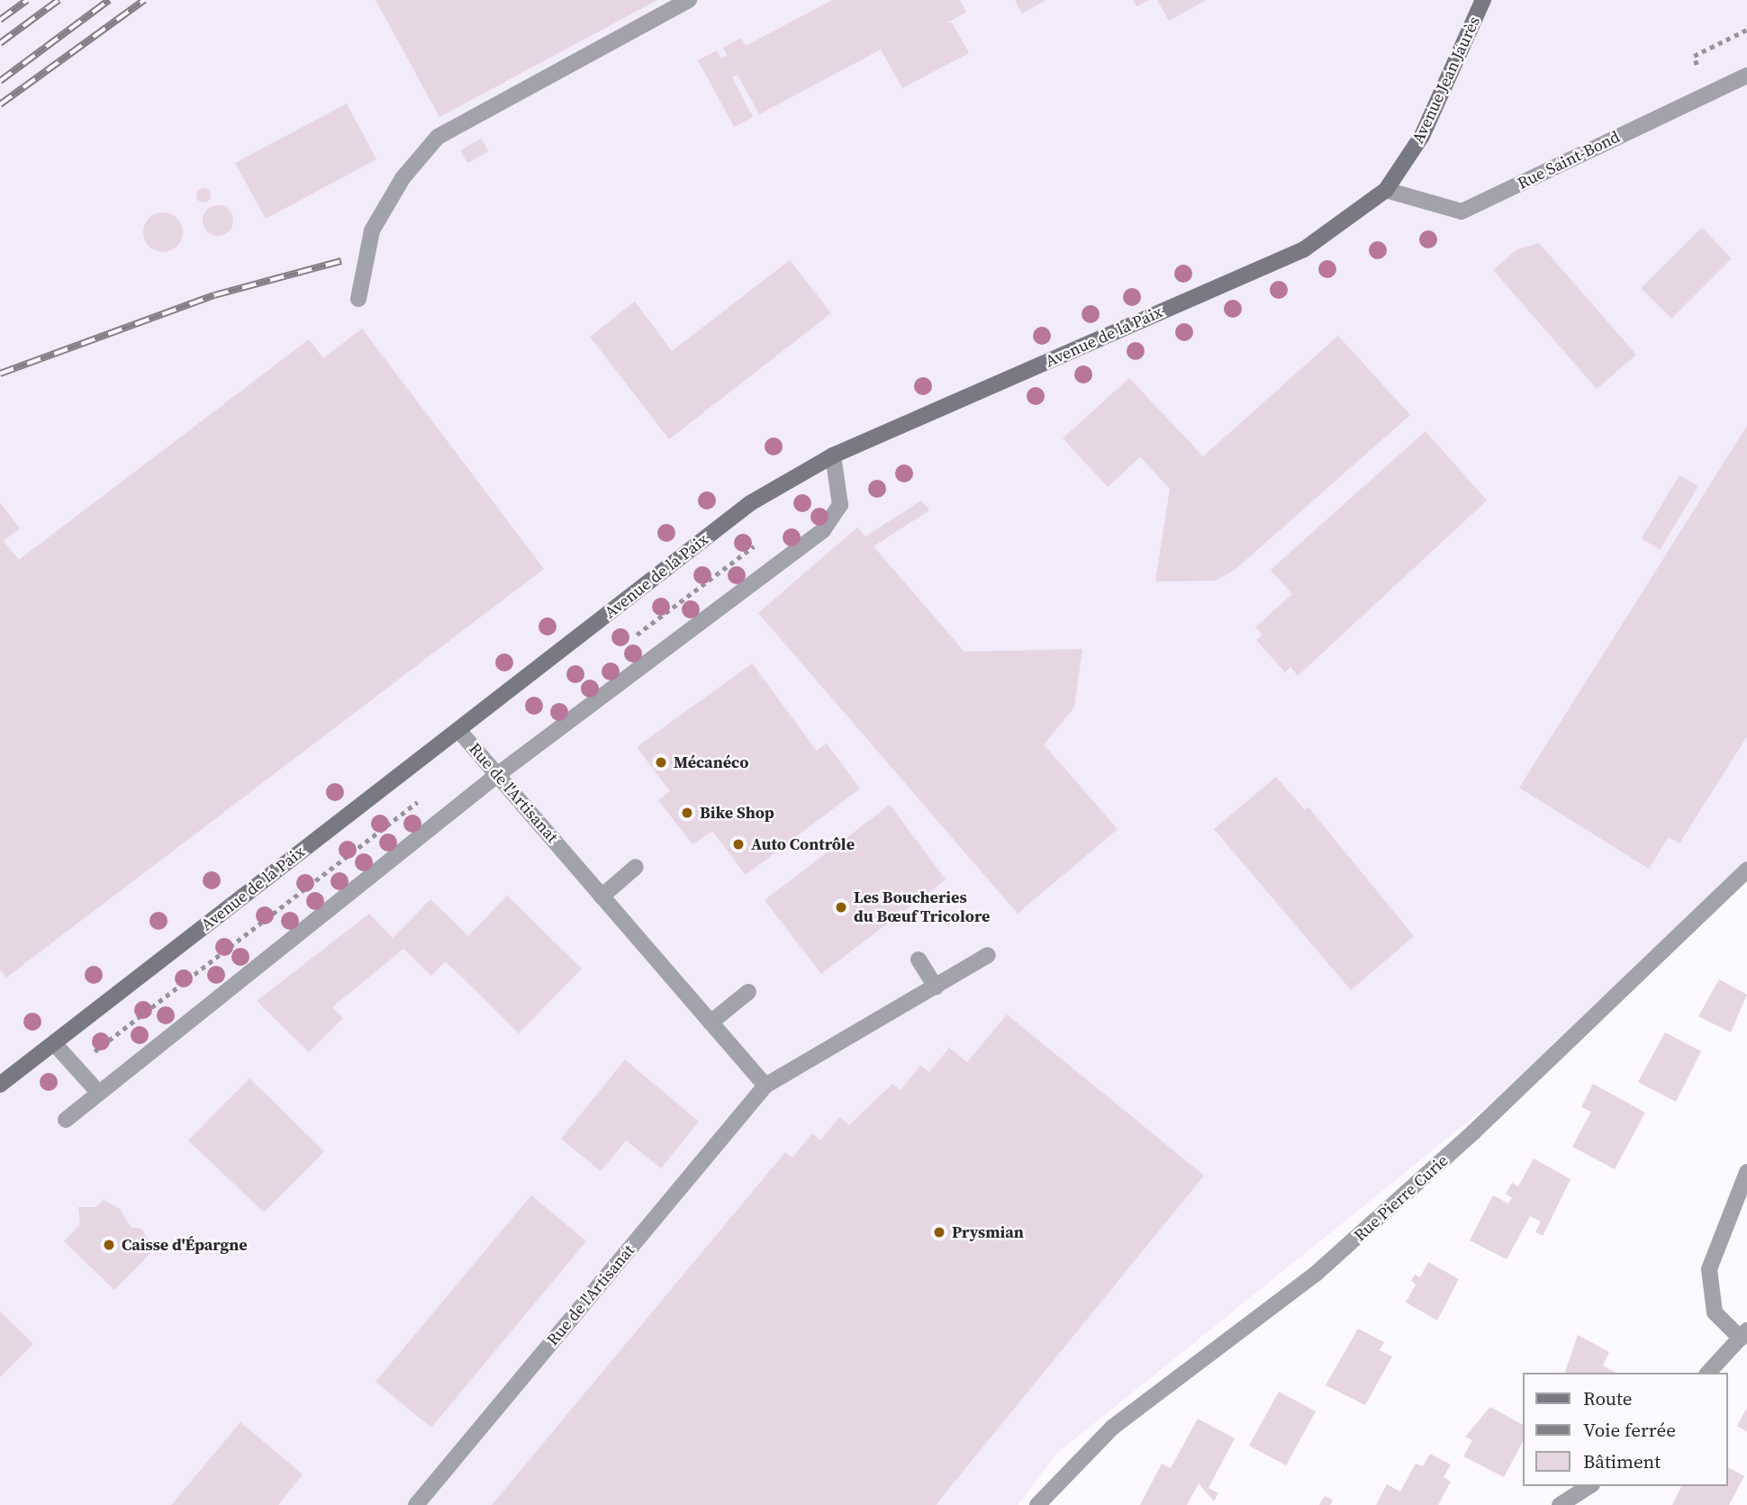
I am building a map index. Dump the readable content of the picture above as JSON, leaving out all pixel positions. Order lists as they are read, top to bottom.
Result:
{
  "streets": {
    "main road": ["Avenue Jean Jaurès", "Avenue de la Paix"],
    "street": ["Rue Saint-Bond", "Rue de l'Artisanat", "Rue Pierre Curie"]
  },
  "crossings": [
    ["Avenue Jean Jaurès", "Rue Saint-Bond"],
    ["Avenue Jean Jaurès", "Avenue de la Paix"],
    ["Rue Saint-Bond", "Avenue de la Paix"],
    ["Avenue de la Paix", "Rue de l'Artisanat"]
  ],
  "places": [
    "Mécanéco",
    "Bike Shop",
    "Auto Contrôle",
    "Les Boucheries du Bœuf Tricolore",
    "Prysmian",
    "Caisse d'Épargne"
  ],
  "legend": ["Route", "Voie ferrée", "Bâtiment"]
}
